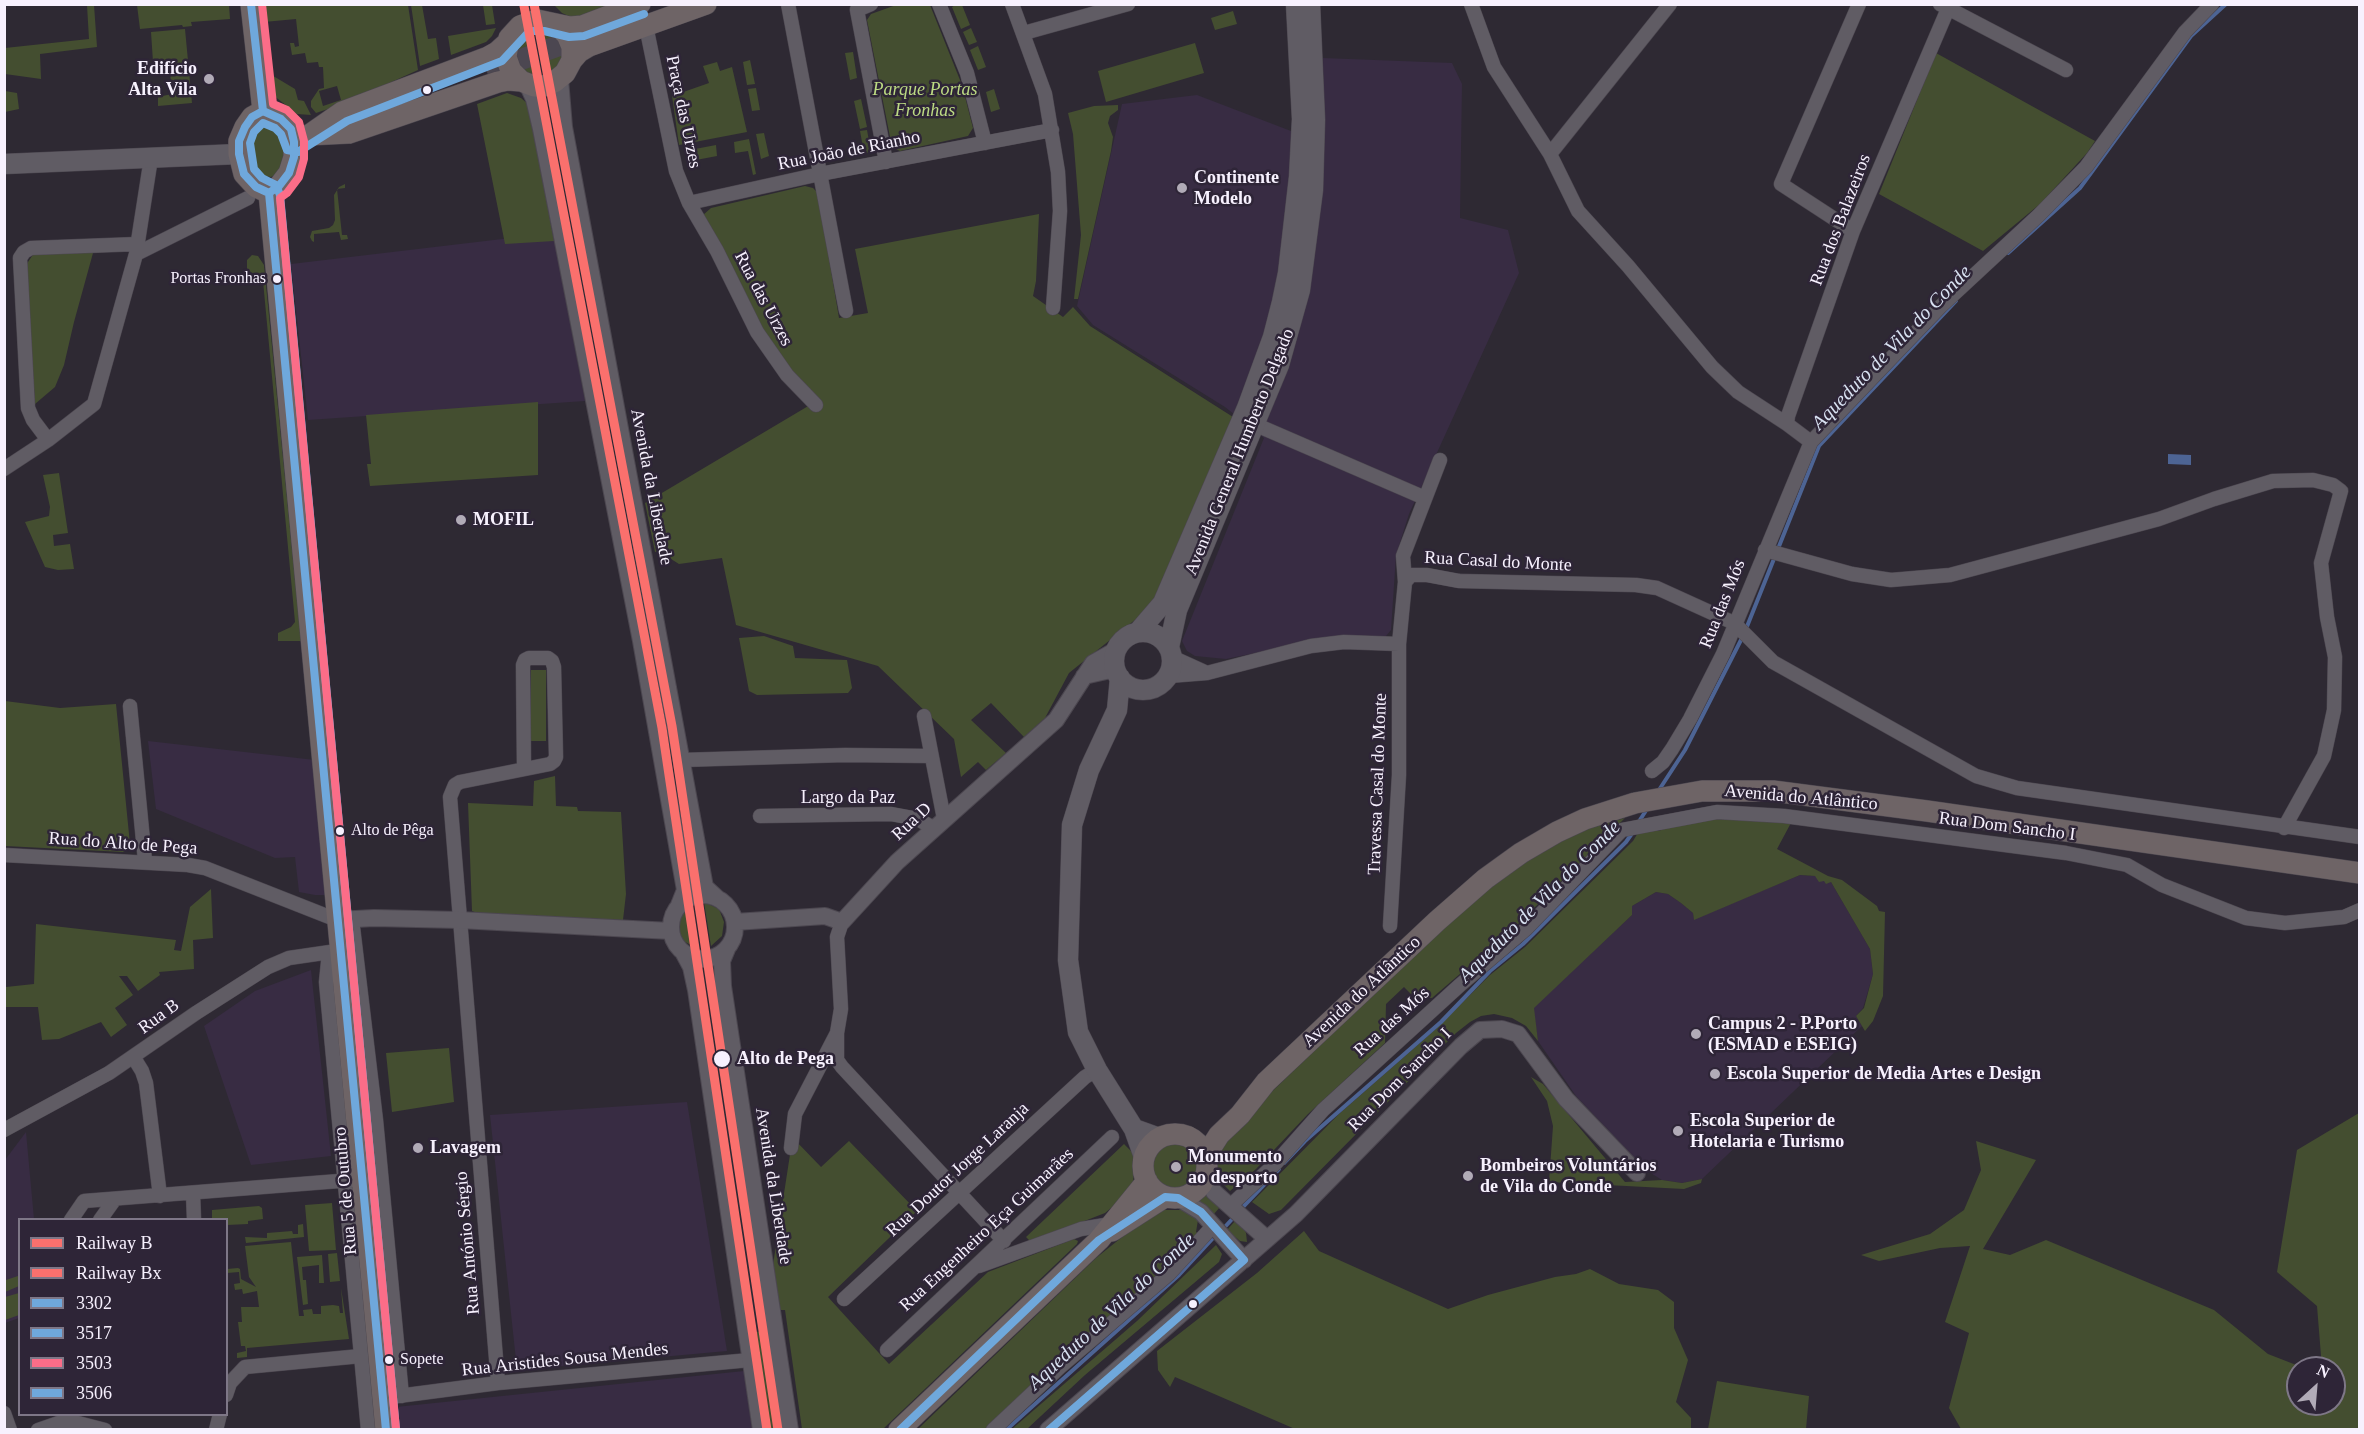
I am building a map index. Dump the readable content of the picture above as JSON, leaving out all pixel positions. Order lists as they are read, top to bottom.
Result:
{
  "streets": {
    "main road": ["Avenida General Humberto Delgado", "Avenida do Atlântico", "Rua 5 de Outubro"],
    "street": [
      "Praça das Urzes",
      "Rua João de Rianho",
      "Rua dos Balazeiros",
      "Rua das Urzes",
      "Avenida da Liberdade",
      "Rua Casal do Monte",
      "Rua das Mós",
      "Travessa Casal do Monte",
      "Largo da Paz",
      "Rua D",
      "Rua Dom Sancho I",
      "Rua do Alto de Pega",
      "Rua B",
      "Rua Doutor Jorge Laranja",
      "Rua Engenheiro Eça Guimarães",
      "Rua António Sérgio",
      "Rua Aristides Sousa Mendes"
    ]
  },
  "crossings": [
    ["Praça das Urzes", "Rua João de Rianho"],
    ["Praça das Urzes", "Rua das Urzes"],
    ["Rua João de Rianho", "Rua das Urzes"],
    ["Avenida General Humberto Delgado", "Rua D"],
    ["Rua Casal do Monte", "Rua das Mós"],
    ["Rua Casal do Monte", "Travessa Casal do Monte"],
    ["Rua das Mós", "Rua Dom Sancho I"],
    ["Largo da Paz", "Rua D"],
    ["Rua do Alto de Pega", "Rua 5 de Outubro"],
    ["Rua B", "Rua 5 de Outubro"],
    ["Rua 5 de Outubro", "Rua Aristides Sousa Mendes"],
    ["Rua António Sérgio", "Rua Aristides Sousa Mendes"]
  ],
  "water": ["Aqueduto de Vila do Conde"],
  "parks": ["Parque Portas Fronhas"],
  "places": [
    "Edifício Alta Vila",
    "Continente Modelo",
    "Portas Fronhas",
    "MOFIL",
    "Alto de Pêga",
    "Campus 2 - P.Porto (ESMAD e ESEIG)",
    "Alto de Pega",
    "Escola Superior de Media Artes e Design",
    "Escola Superior de Hotelaria e Turismo",
    "Lavagem",
    "Monumento ao desporto",
    "Bombeiros Voluntários de Vila do Conde",
    "Sopete"
  ],
  "lines": [
    "rail line B",
    "transit line 3302",
    "transit line 3503",
    "rail line Bx",
    "transit line 3517",
    "transit line 3506"
  ],
  "legend": [
    "Railway B",
    "Railway Bx",
    "3302",
    "3517",
    "3503",
    "3506"
  ],
  "north": "top right"
}
